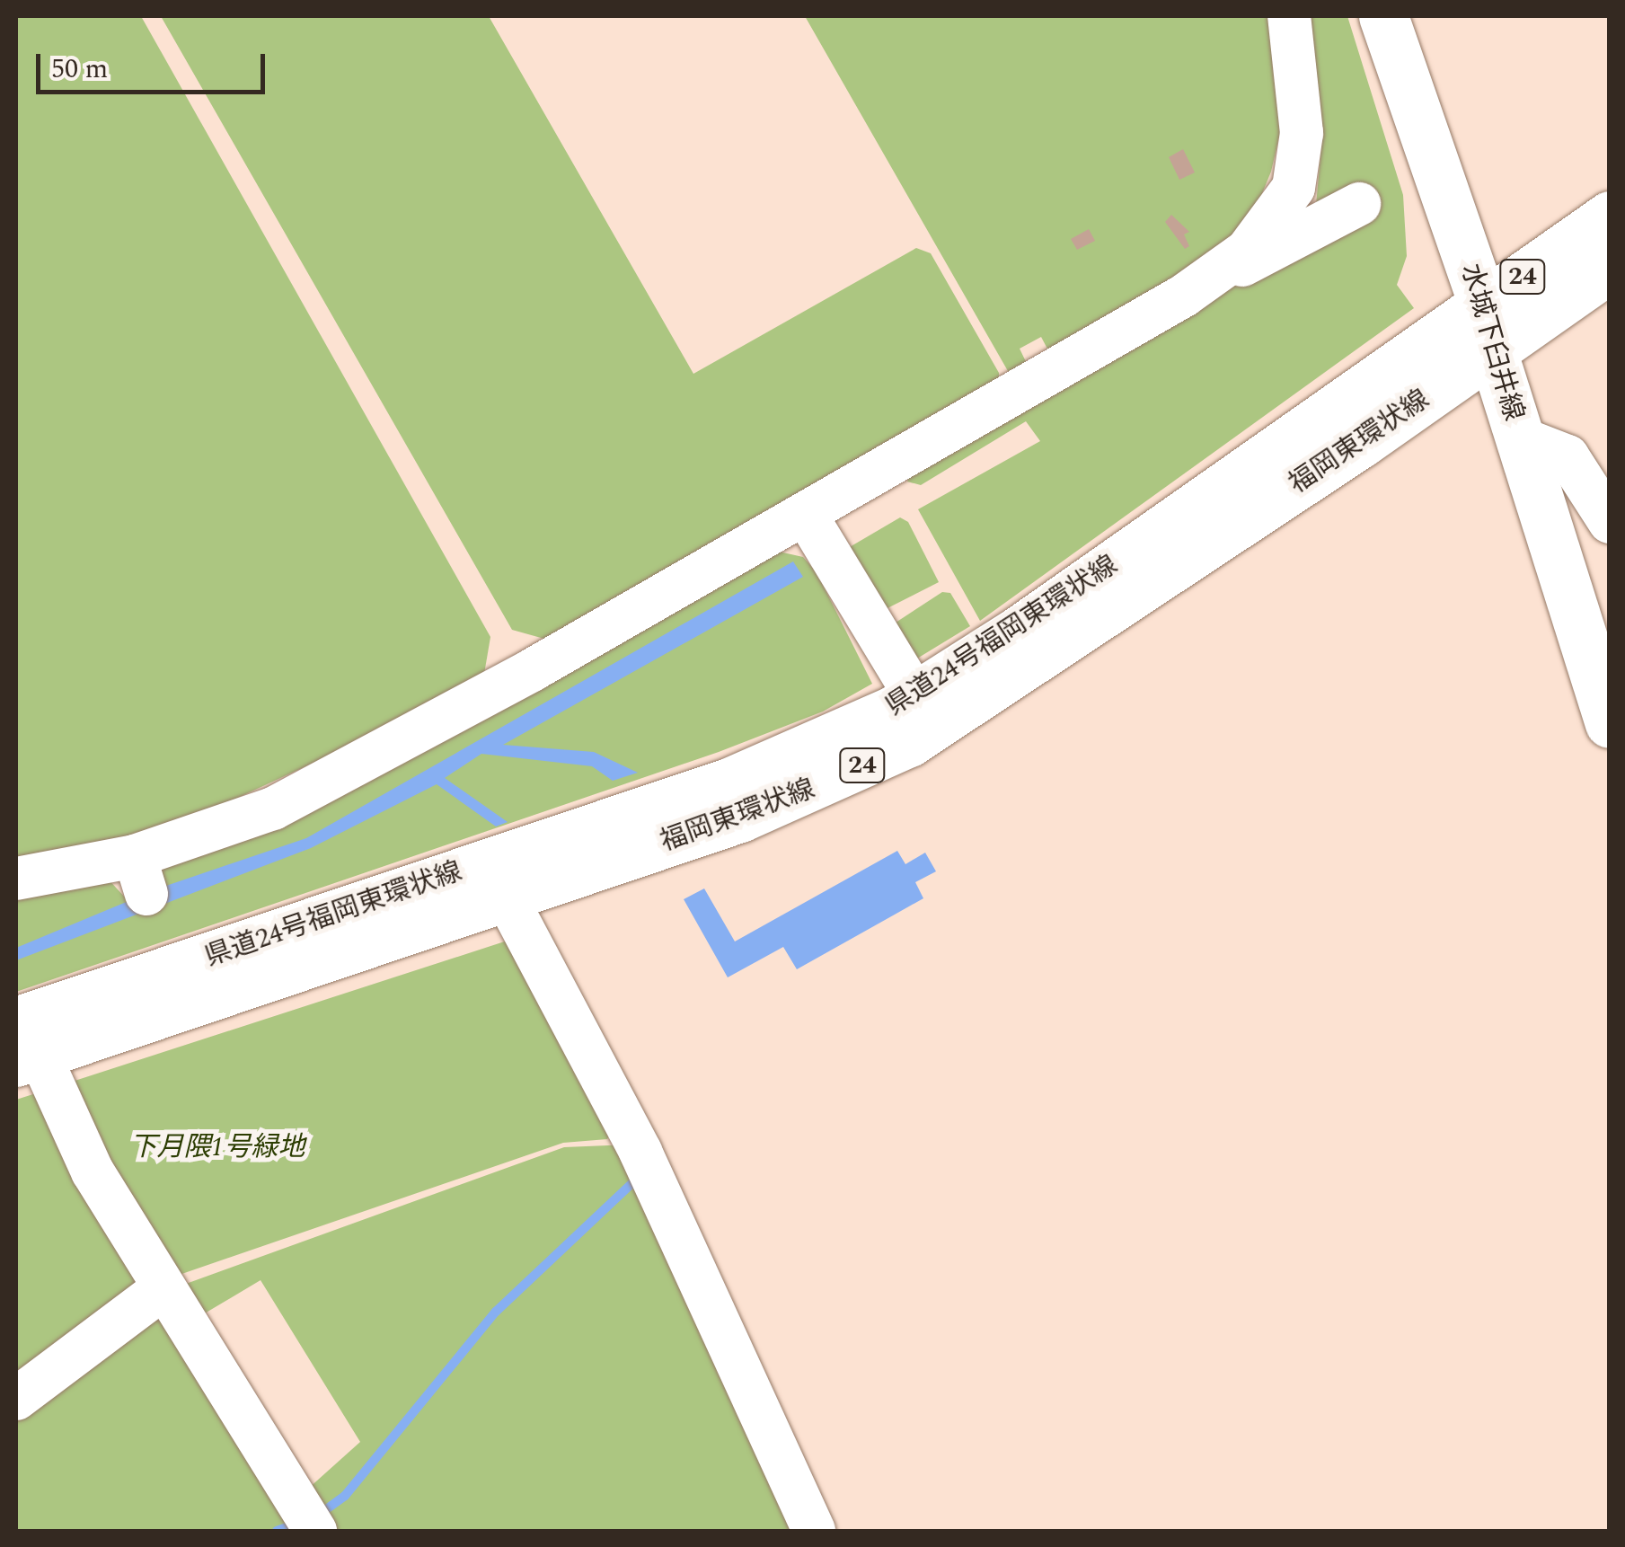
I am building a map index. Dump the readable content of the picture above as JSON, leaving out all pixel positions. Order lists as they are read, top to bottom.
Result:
{
  "streets": {
    "main road": [
      "24",
      "水城下臼井線",
      "福岡東環状線",
      "県道24号福岡東環状線"
    ]
  },
  "crossings": [
    ["水城下臼井線", "福岡東環状線"],
    ["水城下臼井線", "県道24号福岡東環状線"],
    ["福岡東環状線", "県道24号福岡東環状線"]
  ],
  "parks": ["下月隈1号緑地"],
  "scale_bar": "50 m"
}
